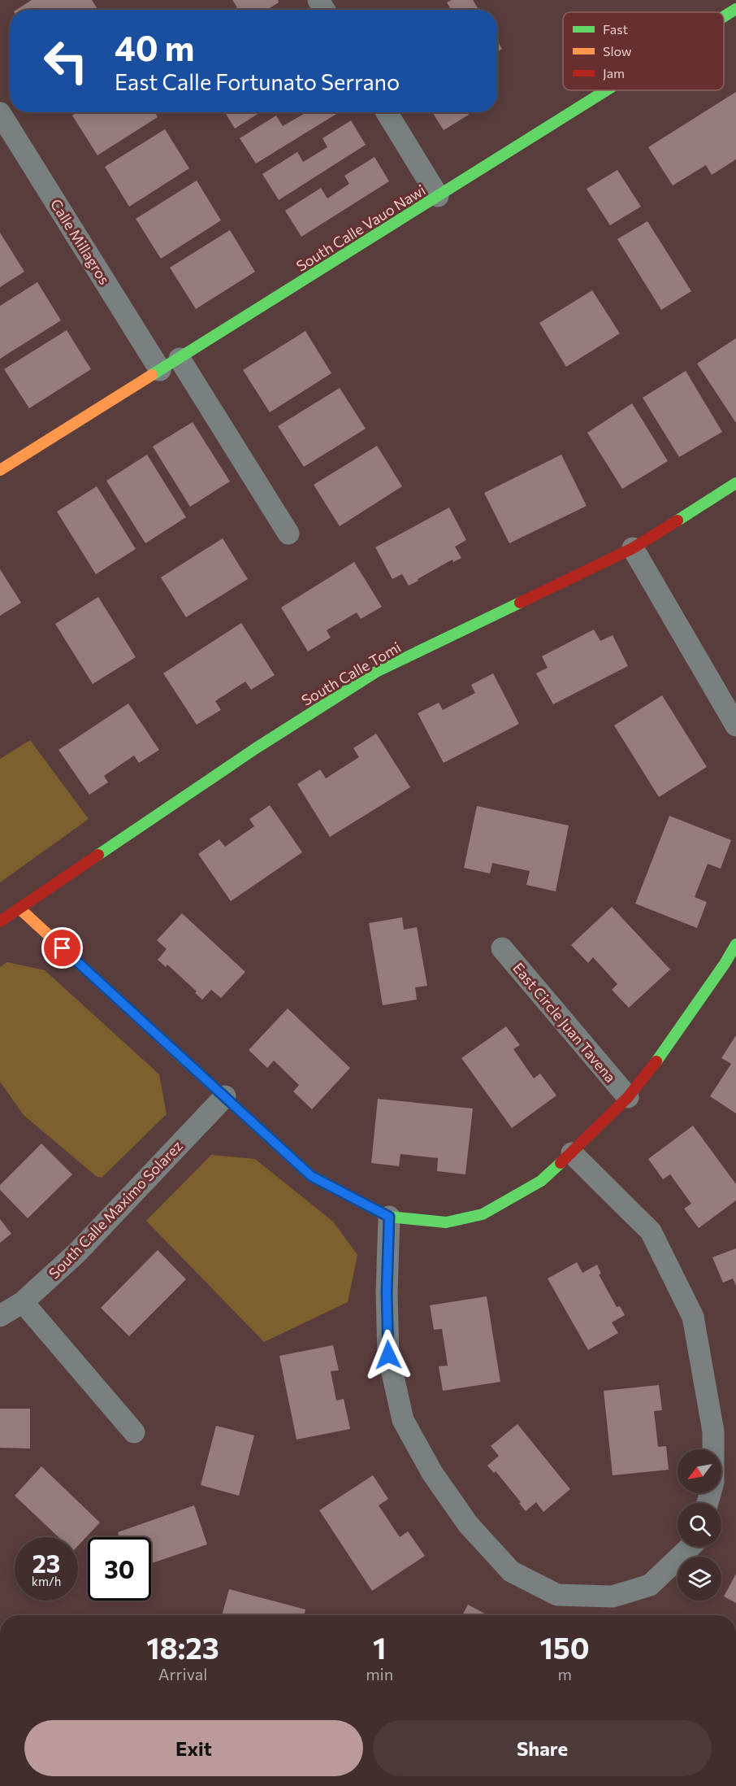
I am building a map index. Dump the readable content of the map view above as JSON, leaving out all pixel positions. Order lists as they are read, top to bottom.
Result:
{
  "streets": {
    "street": [
      "South Calle Vauo Nawi",
      "Calle Millagros",
      "South Calle Tomi",
      "East Circle Juan Tavena",
      "South Calle Maximo Solarez"
    ]
  },
  "crossings": [
    ["South Calle Vauo Nawi", "Calle Millagros"]
  ],
  "legend": ["Fast", "Slow", "Jam"],
  "north": "bottom left",
  "page": {
    "turn": ["40 m", "East Calle Fortunato Serrano"],
    "speed": "23 km/h",
    "limit": "30",
    "eta": [
      "18:23",
      "Arrival",
      "1",
      "min",
      "150",
      "m"
    ],
    "buttons": ["Exit", "Share"]
  }
}
